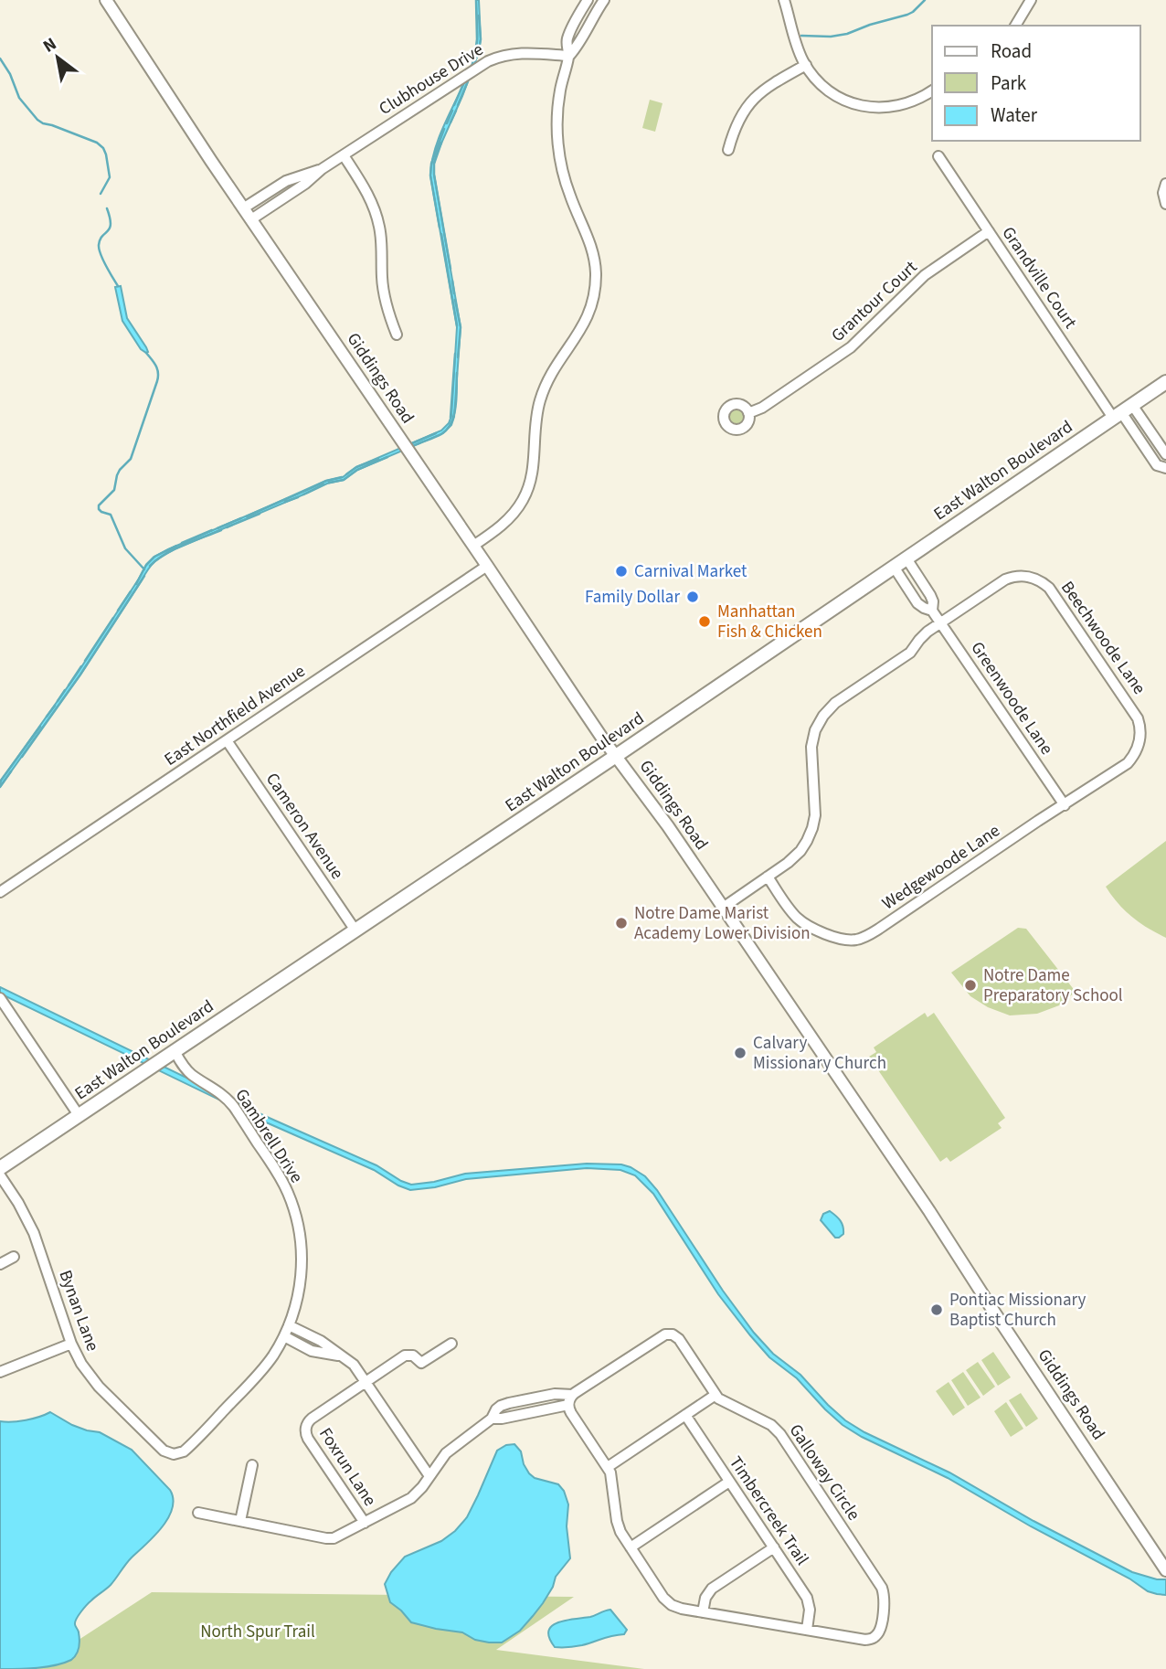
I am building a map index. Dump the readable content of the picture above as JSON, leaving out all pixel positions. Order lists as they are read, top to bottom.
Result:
{
  "streets": {
    "main road": ["East Walton Boulevard"],
    "street": [
      "Clubhouse Drive",
      "Grandville Court",
      "Grantour Court",
      "Giddings Road",
      "Beechwoode Lane",
      "Greenwoode Lane",
      "East Northfield Avenue",
      "Cameron Avenue",
      "Wedgewoode Lane",
      "Gambrell Drive",
      "Bynan Lane",
      "Foxrun Lane",
      "Galloway Circle",
      "Timbercreek Trail"
    ]
  },
  "crossings": [
    ["Clubhouse Drive", "Giddings Road"],
    ["Grandville Court", "Grantour Court"],
    ["Grandville Court", "East Walton Boulevard"],
    ["Giddings Road", "East Walton Boulevard"],
    ["Giddings Road", "Beechwoode Lane"],
    ["Giddings Road", "East Northfield Avenue"],
    ["East Walton Boulevard", "Greenwoode Lane"],
    ["East Walton Boulevard", "Cameron Avenue"],
    ["East Walton Boulevard", "Gambrell Drive"],
    ["Beechwoode Lane", "Greenwoode Lane"],
    ["Beechwoode Lane", "Wedgewoode Lane"],
    ["Greenwoode Lane", "Wedgewoode Lane"],
    ["East Northfield Avenue", "Cameron Avenue"],
    ["Gambrell Drive", "Bynan Lane"],
    ["Galloway Circle", "Timbercreek Trail"]
  ],
  "parks": ["North Spur Trail"],
  "places": [
    "Carnival Market",
    "Family Dollar",
    "Manhattan Fish & Chicken",
    "Notre Dame Marist Academy Lower Division",
    "Notre Dame Preparatory School",
    "Calvary Missionary Church",
    "Pontiac Missionary Baptist Church"
  ],
  "legend": ["Road", "Park", "Water"],
  "north": "top left"
}
